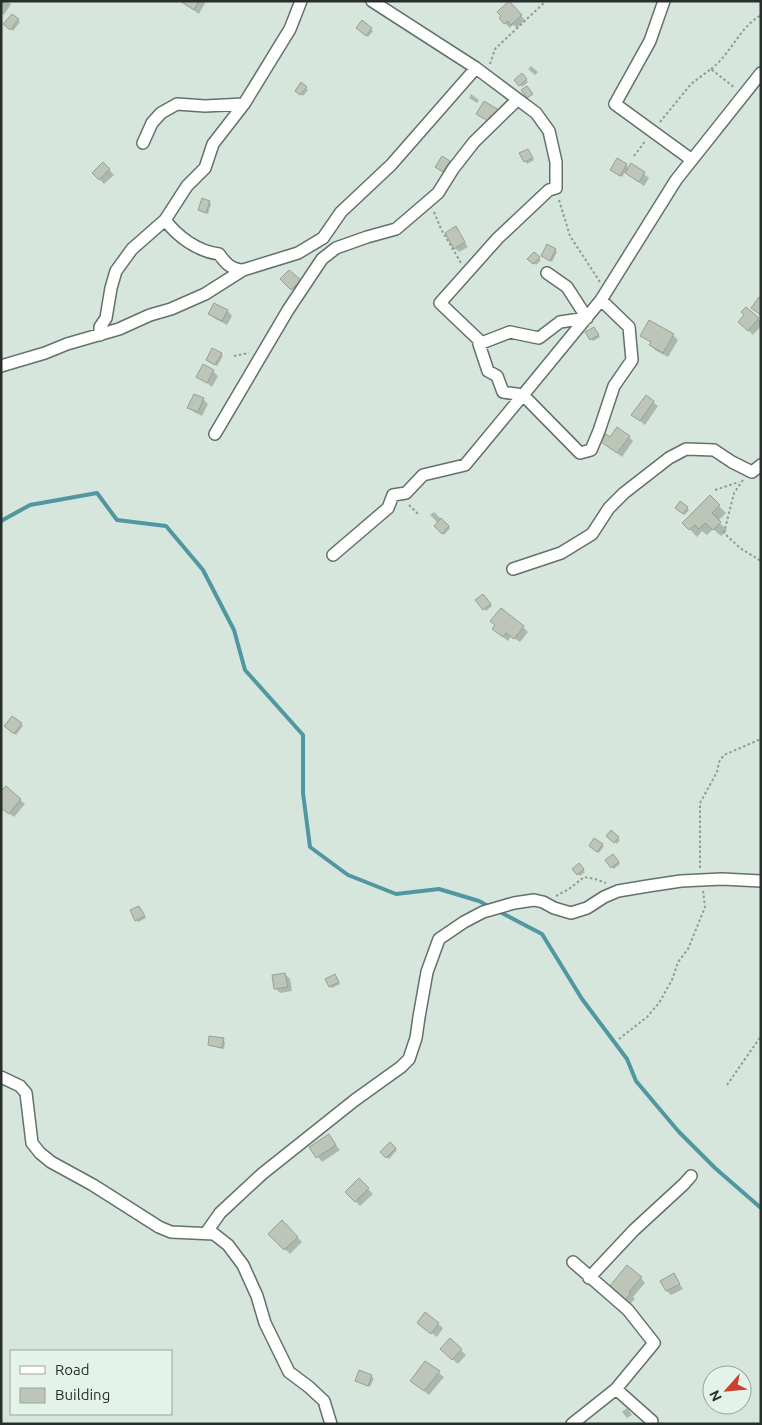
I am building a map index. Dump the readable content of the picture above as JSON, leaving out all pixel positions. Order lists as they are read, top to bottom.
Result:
{
  "legend": ["Road", "Building"],
  "north": "bottom left"
}
